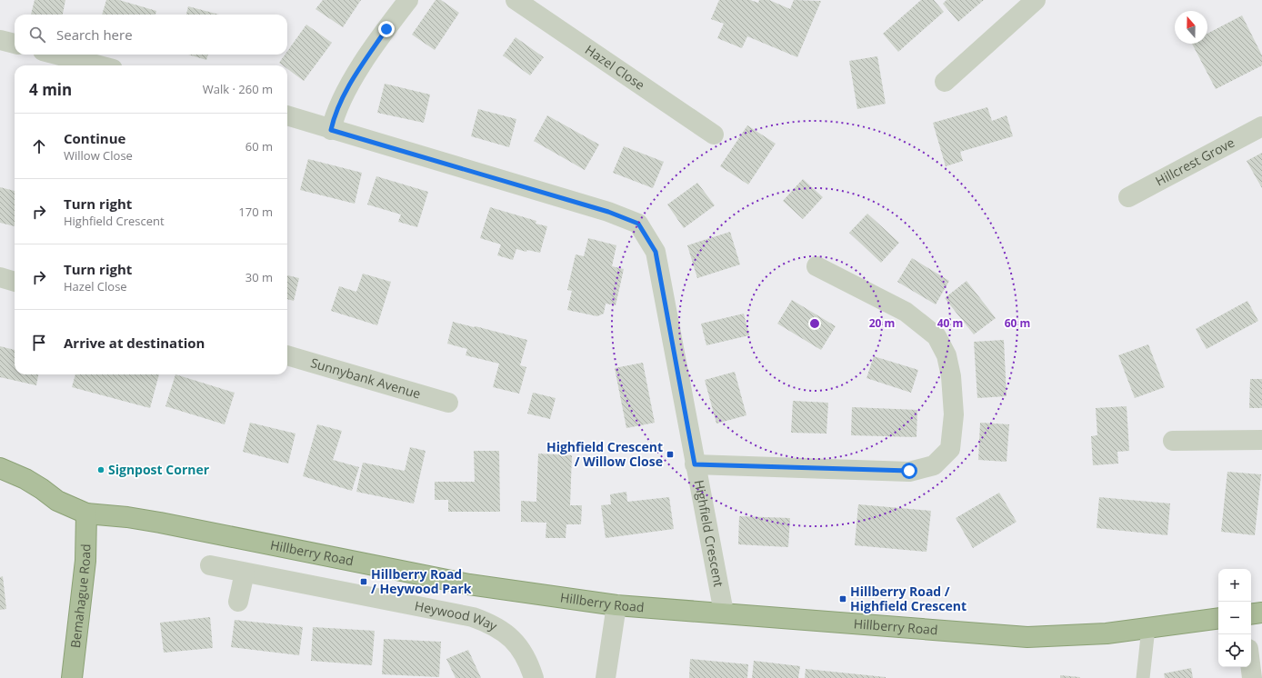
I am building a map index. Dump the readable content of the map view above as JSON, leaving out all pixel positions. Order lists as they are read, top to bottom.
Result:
{
  "streets": {
    "highway": ["Hillberry Road", "Bemahague Road"],
    "street": [
      "Hazel Close",
      "Hillcrest Grove",
      "Sunnybank Avenue",
      "Highfield Crescent",
      "Heywood Way"
    ]
  },
  "crossings": [
    ["Highfield Crescent", "Hillberry Road"],
    ["Hillberry Road", "Bemahague Road"]
  ],
  "places": {
    "transit": ["Highfield Crescent / Willow Close", "Hillberry Road / Heywood Park", "Hillberry Road / Highfield Crescent"],
    "other": ["Signpost Corner"]
  },
  "north": "top",
  "page": {
    "search": "Search here",
    "heading": ["4 min", "Walk · 260 m"],
    "list": [
      ["Continue", "Willow Close", "60 m"],
      ["Turn right", "Highfield Crescent", "170 m"],
      ["Turn right", "Hazel Close", "30 m"],
      "Arrive at destination"
    ],
    "map_buttons": ["+", "−"]
  },
  "rings": ["20 m", "40 m", "60 m"]
}
